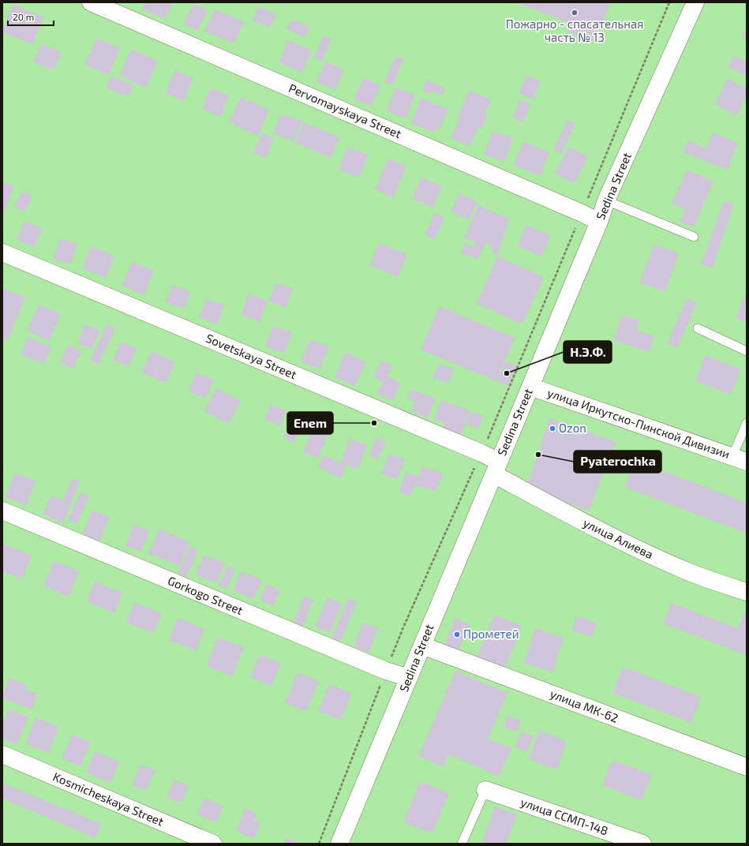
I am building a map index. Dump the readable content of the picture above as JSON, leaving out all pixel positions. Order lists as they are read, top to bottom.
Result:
{
  "streets": {
    "street": [
      "Pervomayskaya Street",
      "Sedina Street",
      "Sovetskaya Street",
      "улица Иркутско-Пинской Дивизии",
      "улица Алиева",
      "Gorkogo Street",
      "улица МК-62",
      "Kosmicheskaya Street",
      "улица ССМП-148"
    ]
  },
  "crossings": [
    ["Pervomayskaya Street", "Sedina Street"],
    ["Sedina Street", "Sovetskaya Street"],
    ["Sedina Street", "улица Иркутско-Пинской Дивизии"],
    ["Sedina Street", "улица Алиева"],
    ["Sedina Street", "Gorkogo Street"],
    ["Sedina Street", "улица МК-62"],
    ["Sovetskaya Street", "улица Алиева"]
  ],
  "places": [
    "Пожарно - спасательная часть № 13",
    "Н.Э.Ф.",
    "Enem",
    "Ozon",
    "Pyaterochka",
    "Прометей"
  ],
  "scale_bar": "20 m"
}
